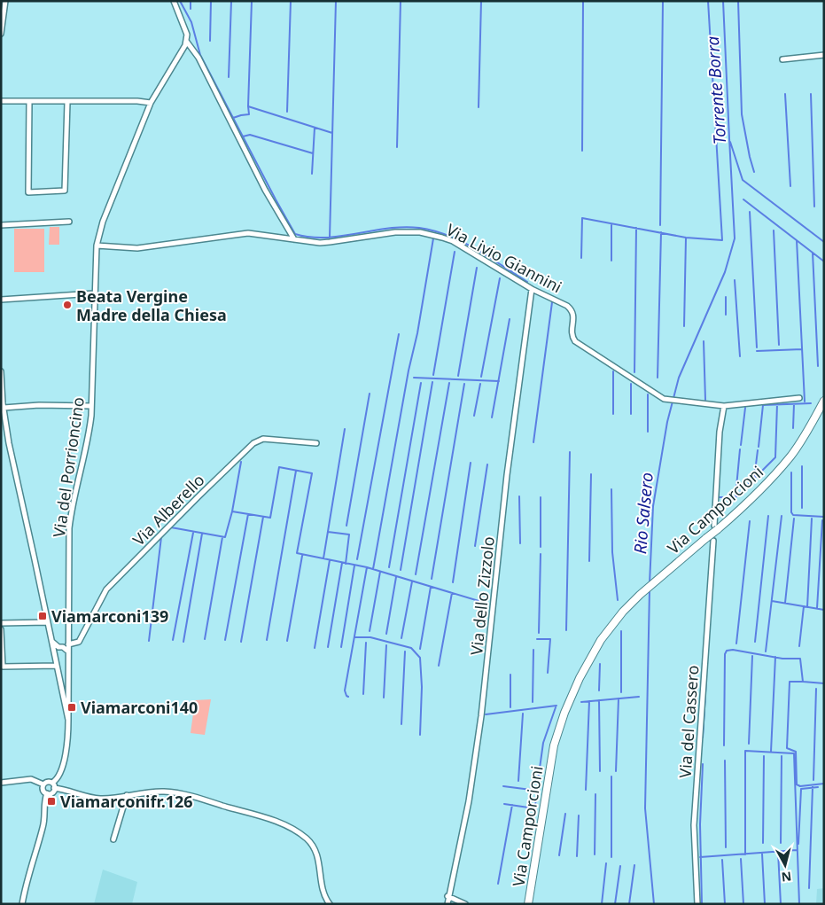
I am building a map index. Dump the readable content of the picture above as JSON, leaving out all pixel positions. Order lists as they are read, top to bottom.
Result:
{
  "streets": {
    "main road": ["Via Camporcioni"],
    "street": [
      "Via Livio Giannini",
      "Via del Porrioncino",
      "Via Alberello",
      "Via dello Zizzolo",
      "Via del Cassero"
    ]
  },
  "crossings": [
    ["Via Livio Giannini", "Via del Porrioncino"],
    ["Via Livio Giannini", "Via dello Zizzolo"],
    ["Via del Porrioncino", "Via Alberello"],
    ["Via Camporcioni", "Via del Cassero"]
  ],
  "water": ["Torrente Borra", "Rio Salsero"],
  "places": {
    "other": ["Beata Vergine Madre della Chiesa"],
    "transit": ["Viamarconi139", "Viamarconi140", "Viamarconifr.126"]
  },
  "north": "bottom"
}
